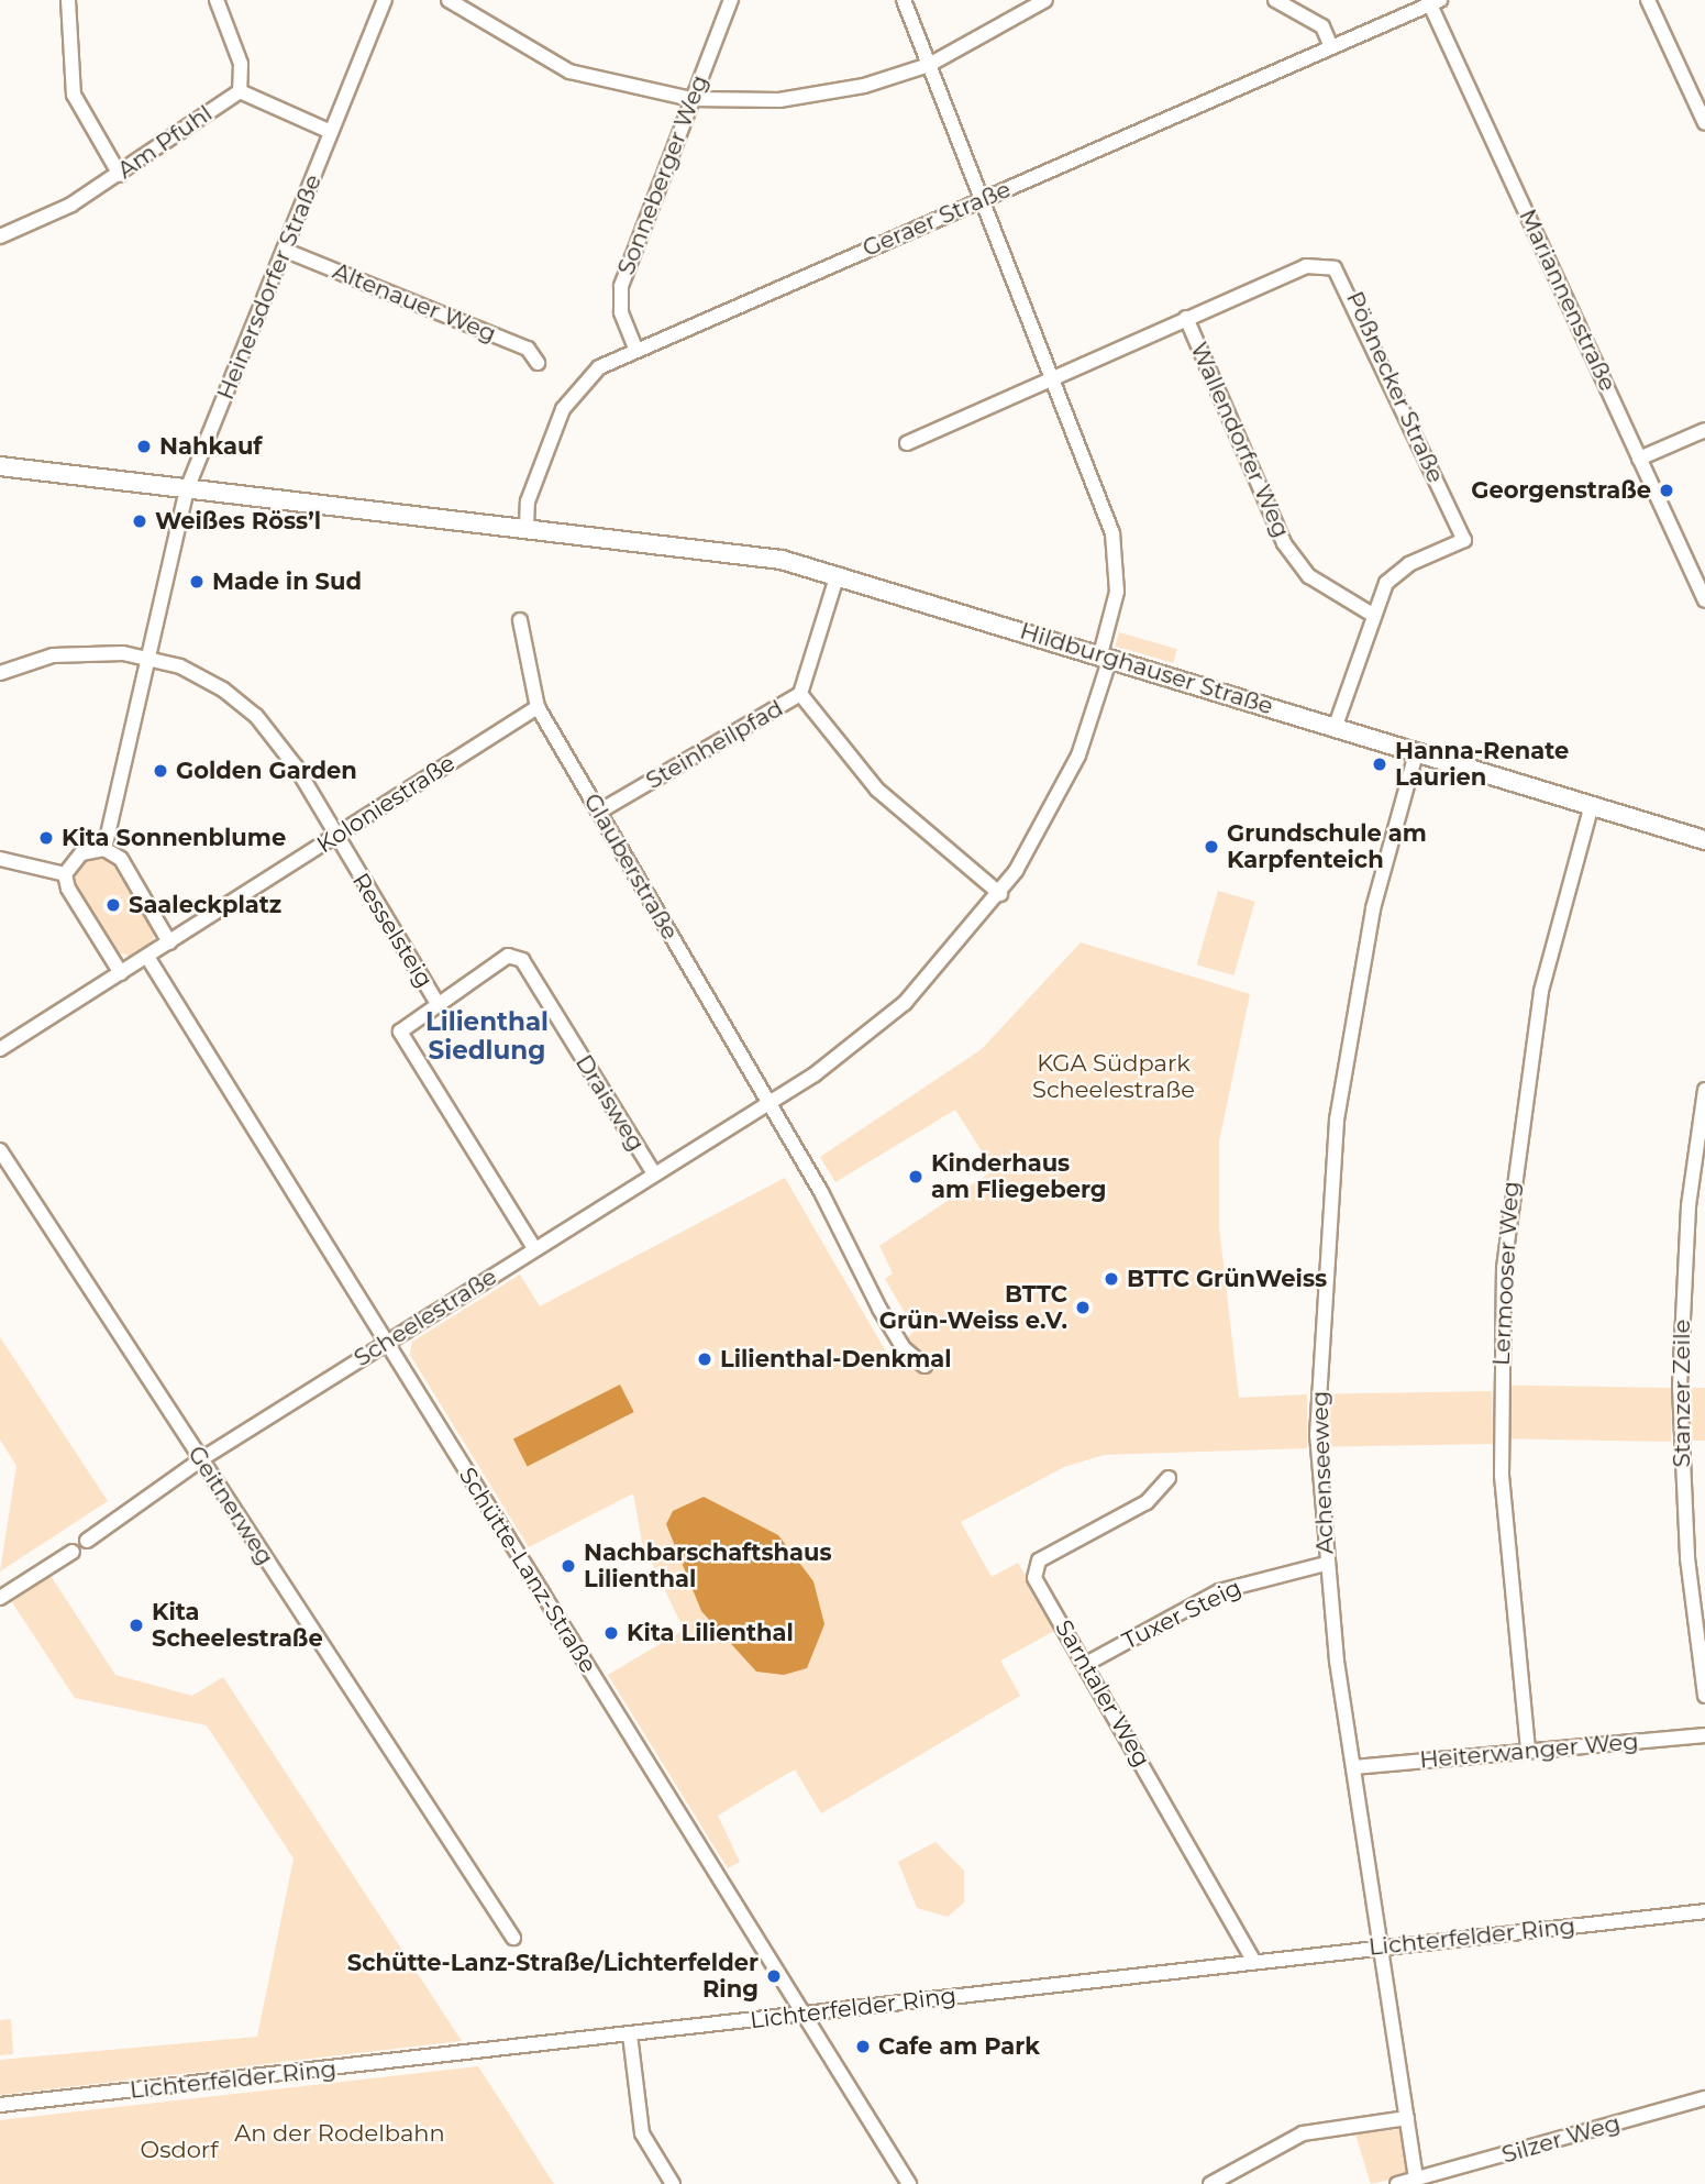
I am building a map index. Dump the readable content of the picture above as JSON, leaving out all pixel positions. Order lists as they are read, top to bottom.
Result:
{
  "streets": {
    "main road": ["Hildburghauser Straße"],
    "street": [
      "Am Pfuhl",
      "Sonneberger Weg",
      "Geraer Straße",
      "Heinersdorfer Straße",
      "Mariannenstraße",
      "Altenauer Weg",
      "Pößnecker Straße",
      "Wallendorfer Weg",
      "Steinheilpfad",
      "Koloniestraße",
      "Glauberstraße",
      "Resselsteig",
      "Draisweg",
      "Lermooser Weg",
      "Scheelestraße",
      "Stanzer Zeile",
      "Achenseeweg",
      "Geitnerweg",
      "Schütte-Lanz-Straße",
      "Tuxer Steig",
      "Sarntaler Weg",
      "Heiterwanger Weg",
      "Lichterfelder Ring",
      "Silzer Weg"
    ]
  },
  "crossings": [
    ["Sonneberger Weg", "Geraer Straße"],
    ["Geraer Straße", "Mariannenstraße"],
    ["Geraer Straße", "Hildburghauser Straße"],
    ["Geraer Straße", "Scheelestraße"],
    ["Heinersdorfer Straße", "Altenauer Weg"],
    ["Heinersdorfer Straße", "Hildburghauser Straße"],
    ["Heinersdorfer Straße", "Resselsteig"],
    ["Pößnecker Straße", "Wallendorfer Weg"],
    ["Pößnecker Straße", "Scheelestraße"],
    ["Hildburghauser Straße", "Steinheilpfad"],
    ["Hildburghauser Straße", "Lermooser Weg"],
    ["Hildburghauser Straße", "Scheelestraße"],
    ["Hildburghauser Straße", "Achenseeweg"],
    ["Steinheilpfad", "Glauberstraße"],
    ["Koloniestraße", "Glauberstraße"],
    ["Koloniestraße", "Resselsteig"],
    ["Koloniestraße", "Schütte-Lanz-Straße"],
    ["Glauberstraße", "Scheelestraße"],
    ["Resselsteig", "Draisweg"],
    ["Resselsteig", "Scheelestraße"],
    ["Draisweg", "Scheelestraße"],
    ["Lermooser Weg", "Heiterwanger Weg"],
    ["Scheelestraße", "Geitnerweg"],
    ["Scheelestraße", "Schütte-Lanz-Straße"],
    ["Achenseeweg", "Tuxer Steig"],
    ["Achenseeweg", "Heiterwanger Weg"],
    ["Achenseeweg", "Lichterfelder Ring"],
    ["Achenseeweg", "Silzer Weg"],
    ["Schütte-Lanz-Straße", "Lichterfelder Ring"],
    ["Tuxer Steig", "Sarntaler Weg"],
    ["Sarntaler Weg", "Lichterfelder Ring"]
  ],
  "districts": ["Lilienthal Siedlung"],
  "parks": ["KGA Südpark Scheelestraße", "An der Rodelbahn", "Osdorf"],
  "places": [
    "Nahkauf",
    "Georgenstraße",
    "Weißes Röss’l",
    "Made in Sud",
    "Hanna-Renate Laurien",
    "Golden Garden",
    "Kita Sonnenblume",
    "Grundschule am Karpfenteich",
    "Saaleckplatz",
    "Kinderhaus am Fliegeberg",
    "BTTC GrünWeiss",
    "BTTC Grün-Weiss e.V.",
    "Lilienthal-Denkmal",
    "Nachbarschaftshaus Lilienthal",
    "Kita Scheelestraße",
    "Kita Lilienthal",
    "Schütte-Lanz-Straße/Lichterfelder Ring",
    "Cafe am Park"
  ]
}
